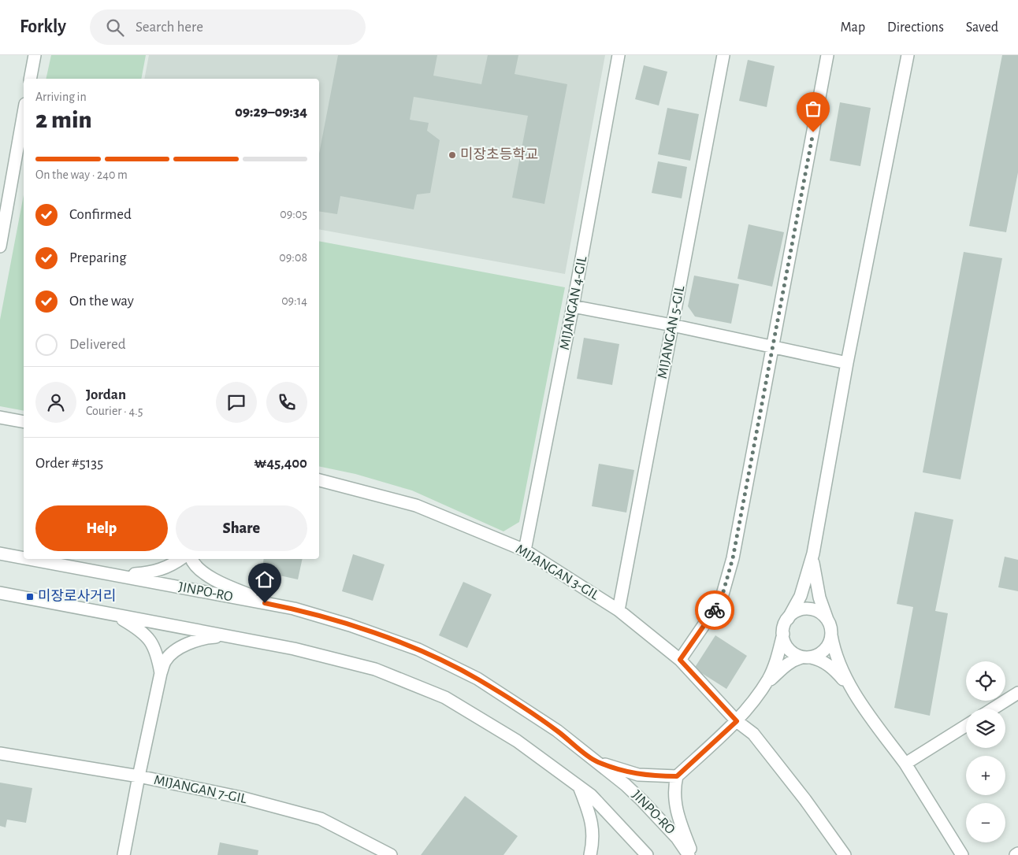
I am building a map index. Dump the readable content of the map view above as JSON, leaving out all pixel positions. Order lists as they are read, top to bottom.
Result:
{
  "streets": {
    "street": [
      "MIJANGAN 4-GIL",
      "MIJANGAN 5-GIL",
      "MIJANGAN 3-GIL",
      "JINPO-RO",
      "MIJANGAN 7-GIL"
    ]
  },
  "crossings": [
    ["MIJANGAN 4-GIL", "MIJANGAN 3-GIL"],
    ["MIJANGAN 5-GIL", "MIJANGAN 3-GIL"]
  ],
  "places": {
    "other": ["미장초등학교"],
    "transit": ["미장로사거리"]
  },
  "page": {
    "header": "Forkly",
    "search": "Search here",
    "nav": ["Map", "Directions", "Saved"],
    "heading": ["2 min", "Arriving in", "09:29–09:34"],
    "panel": [
      "Jordan",
      "Courier · 4.5",
      "Order #5135",
      "₩45,400"
    ],
    "bar": "On the way · 240 m",
    "list": [
      ["Confirmed", "09:05"],
      ["Preparing", "09:08"],
      ["On the way", "09:14"],
      "Delivered"
    ],
    "buttons": ["Help", "Share"],
    "map_buttons": ["+", "−"]
  }
}
